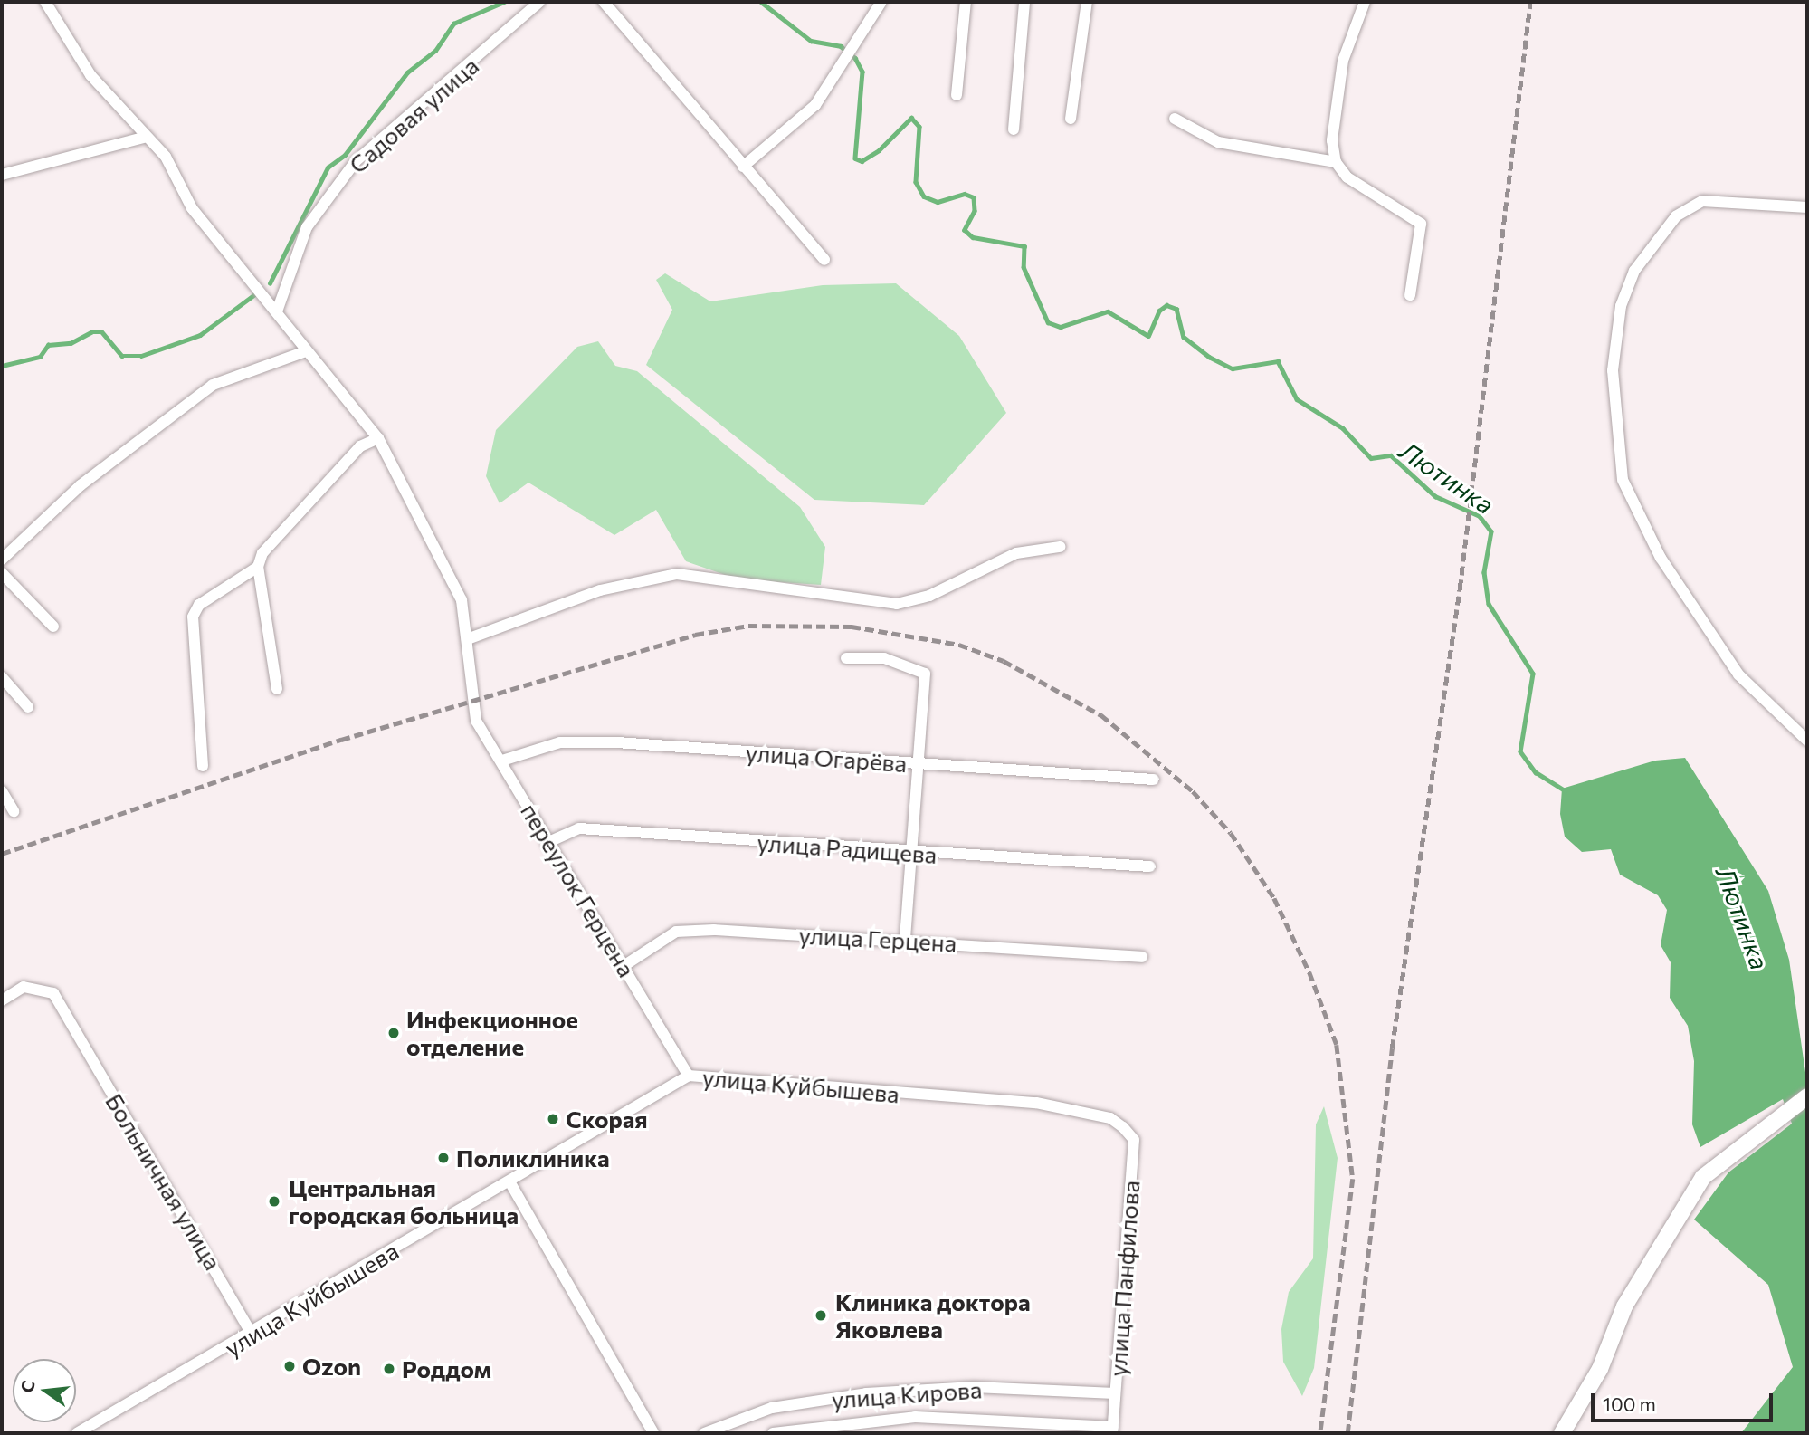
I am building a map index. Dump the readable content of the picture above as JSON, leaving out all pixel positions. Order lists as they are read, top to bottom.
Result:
{
  "streets": {
    "street": [
      "Садовая улица",
      "улица Огарёва",
      "улица Радищева",
      "переулок Герцена",
      "улица Герцена",
      "улица Куйбышева",
      "Больничная улица",
      "улица Панфилова",
      "улица Кирова"
    ]
  },
  "crossings": [
    ["улица Огарёва", "переулок Герцена"],
    ["улица Радищева", "переулок Герцена"],
    ["переулок Герцена", "улица Герцена"],
    ["переулок Герцена", "улица Куйбышева"],
    ["улица Куйбышева", "Больничная улица"],
    ["улица Куйбышева", "улица Панфилова"],
    ["улица Панфилова", "улица Кирова"]
  ],
  "water": ["Лютинка"],
  "places": [
    "Инфекционное отделение",
    "Скорая",
    "Поликлиника",
    "Центральная городская больница",
    "Клиника доктора Яковлева",
    "Ozon",
    "Роддом"
  ],
  "scale_bar": "100 m",
  "north": "left"
}
